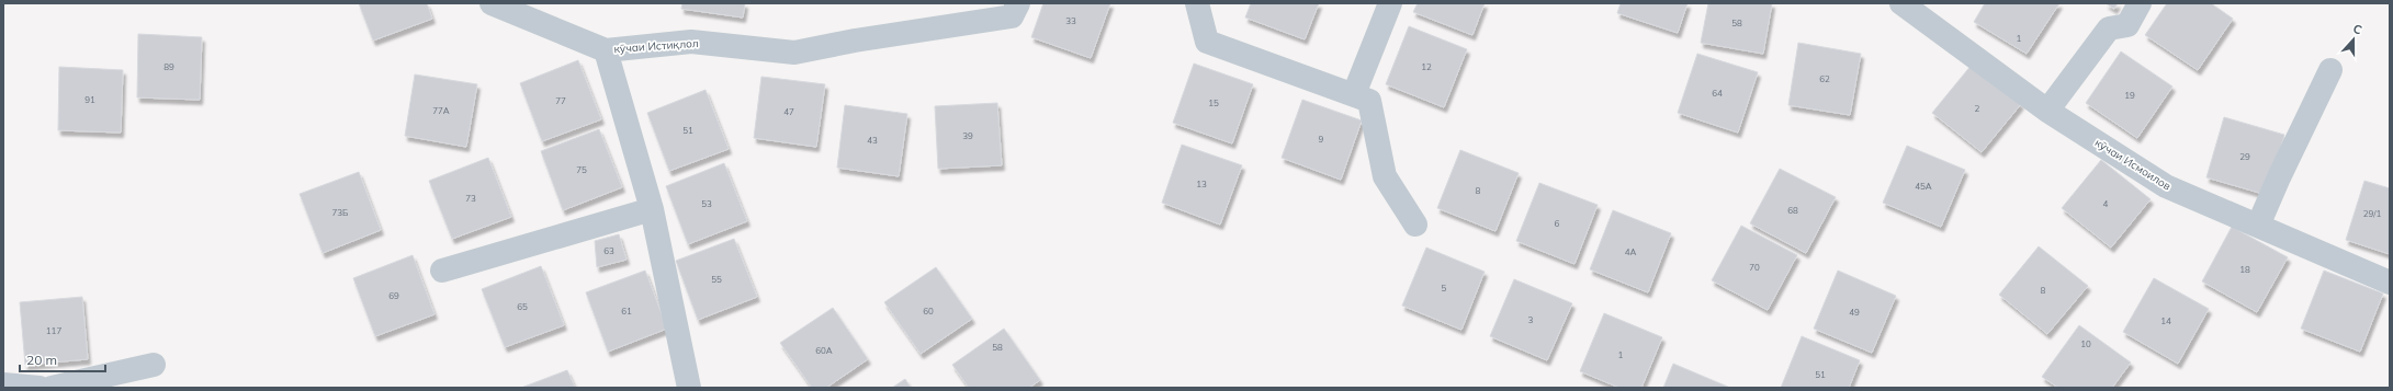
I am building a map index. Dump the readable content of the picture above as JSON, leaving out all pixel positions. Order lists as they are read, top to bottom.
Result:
{
  "streets": {
    "street": ["кӯчаи Истиқлол", "кӯчаи Исмоилов"]
  },
  "house_numbers": [
    "33",
    "58",
    "1",
    "89",
    "12",
    "62",
    "64",
    "19",
    "91",
    "77",
    "15",
    "2",
    "77А",
    "47",
    "51",
    "39",
    "9",
    "43",
    "29",
    "75",
    "13",
    "45А",
    "8",
    "73",
    "53",
    "4",
    "68",
    "73Б",
    "29/1",
    "6",
    "63",
    "4А",
    "70",
    "18",
    "55",
    "5",
    "8",
    "69",
    "65",
    "61",
    "60",
    "49",
    "3",
    "14",
    "117",
    "10",
    "58",
    "60А",
    "1",
    "51"
  ],
  "scale_bar": "20 m",
  "north": "top"
}
